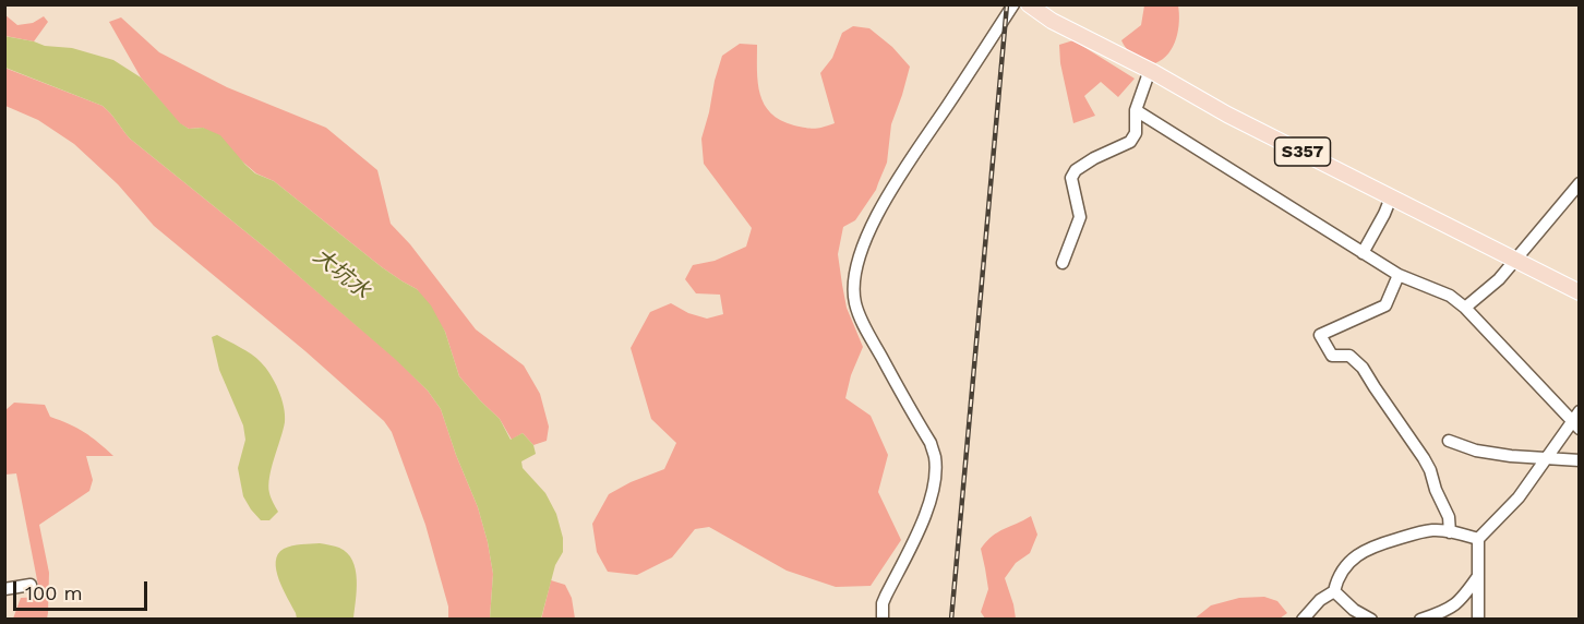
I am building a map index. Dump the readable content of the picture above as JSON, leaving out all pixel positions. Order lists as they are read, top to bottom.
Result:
{
  "streets": {
    "main road": ["S357"]
  },
  "water": ["大坑水"],
  "scale_bar": "100 m"
}
